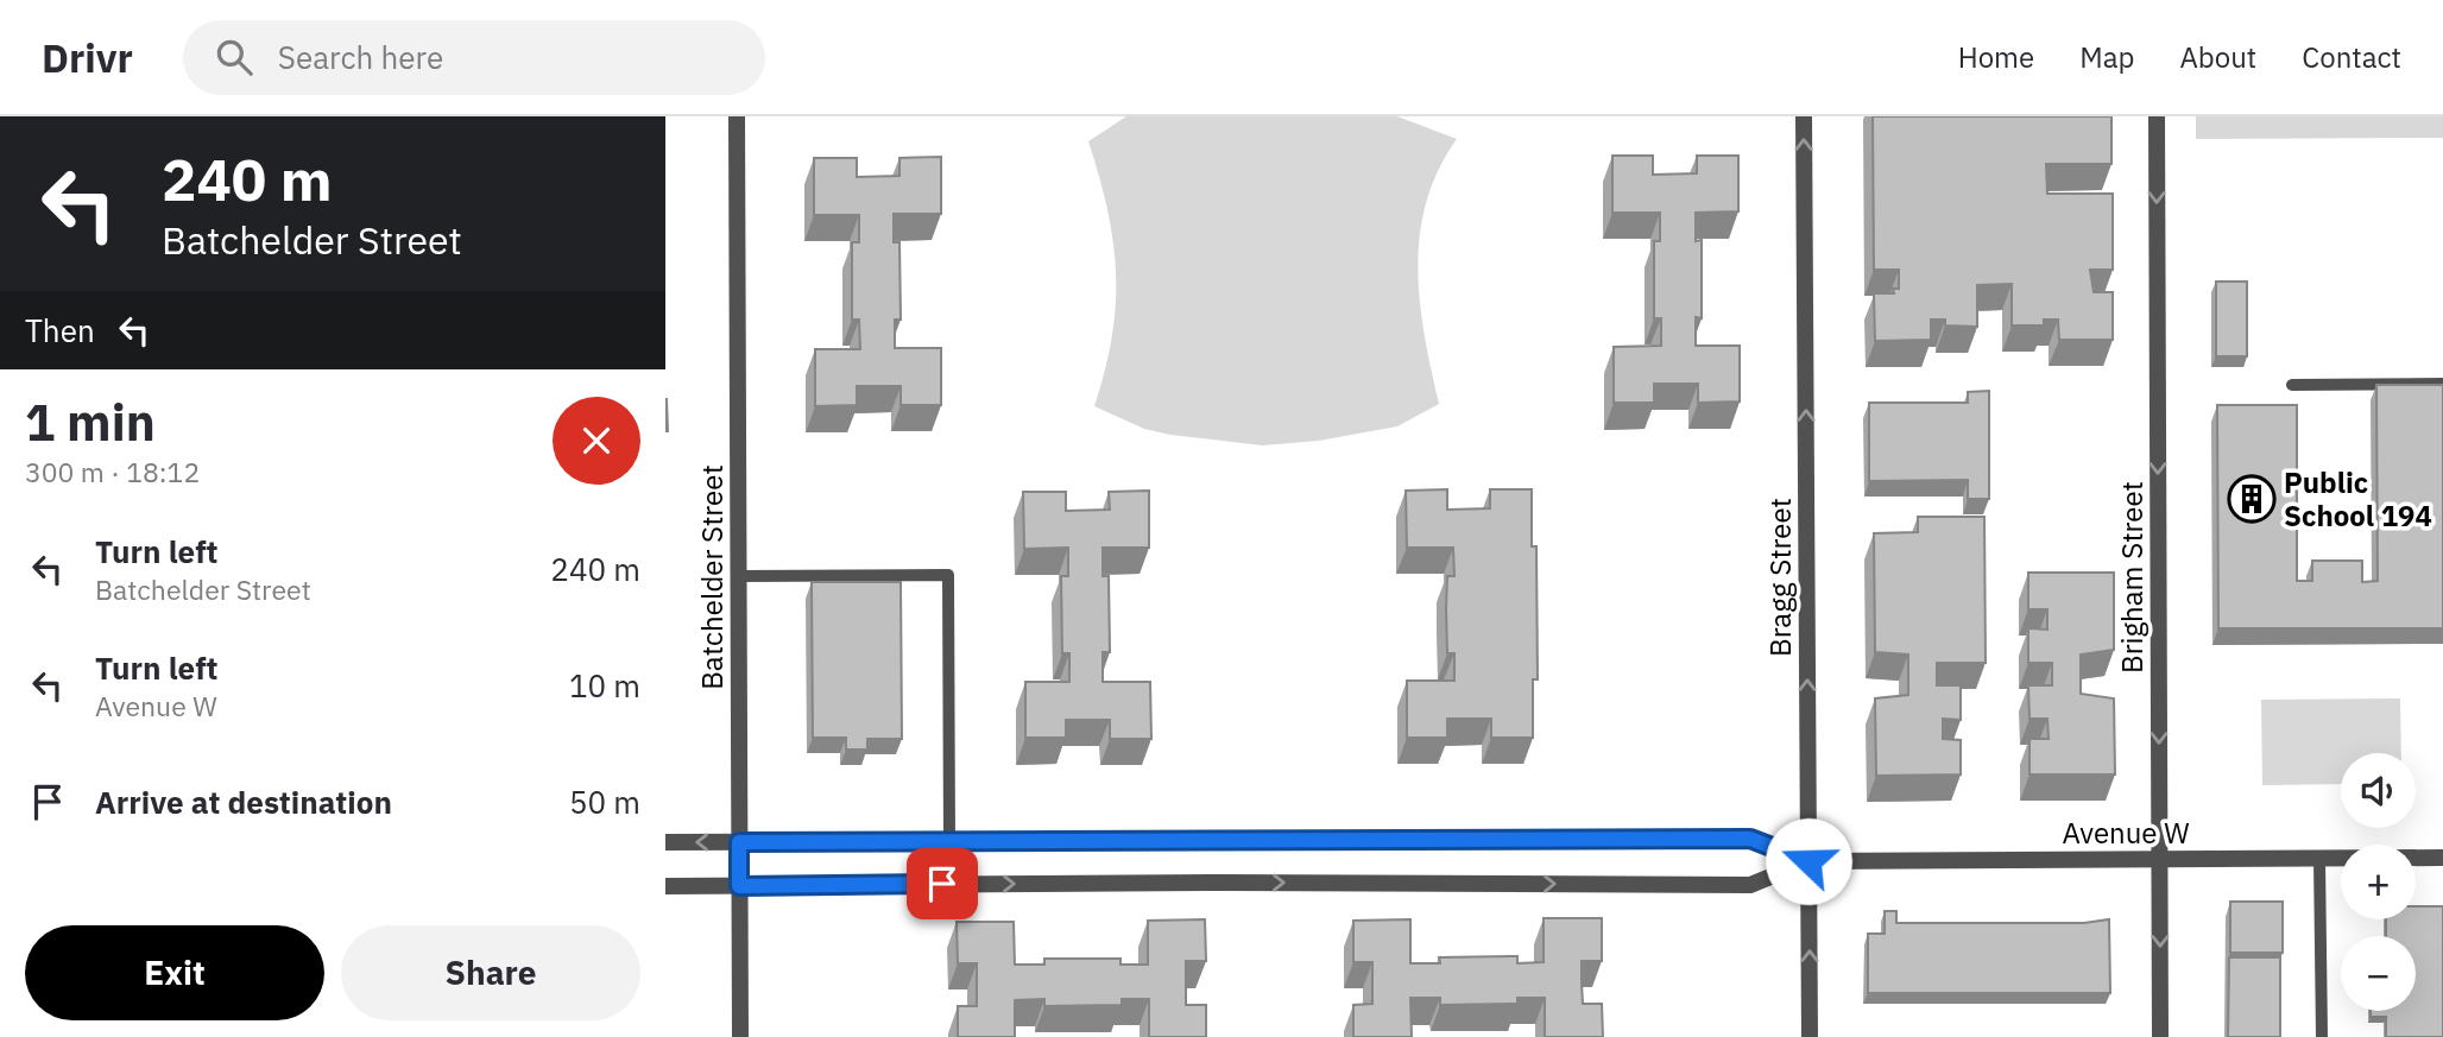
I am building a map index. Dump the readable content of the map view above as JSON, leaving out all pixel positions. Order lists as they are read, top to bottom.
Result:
{
  "streets": {
    "street": [
      "Batchelder Street",
      "Bragg Street",
      "Brigham Street",
      "Avenue W"
    ]
  },
  "crossings": [
    ["Batchelder Street", "Avenue W"],
    ["Bragg Street", "Avenue W"],
    ["Brigham Street", "Avenue W"]
  ],
  "one_way": ["Bragg Street", "Brigham Street"],
  "places": {
    "building": ["Public School 194"]
  },
  "page": {
    "header": "Drivr",
    "search": "Search here",
    "nav": [
      "Home",
      "Map",
      "About",
      "Contact"
    ],
    "turn": ["240 m", "Batchelder Street"],
    "then": "Then",
    "heading": ["1 min", "300 m · 18:12"],
    "list": [
      {
        "name": "Turn left",
        "note": "Batchelder Street",
        "value": "240 m"
      },
      {
        "name": "Turn left",
        "note": "Avenue W",
        "value": "10 m"
      },
      {
        "name": "Arrive at destination",
        "value": "50 m"
      }
    ],
    "map_buttons": ["+", "−"],
    "buttons": ["Exit", "Share"]
  }
}
